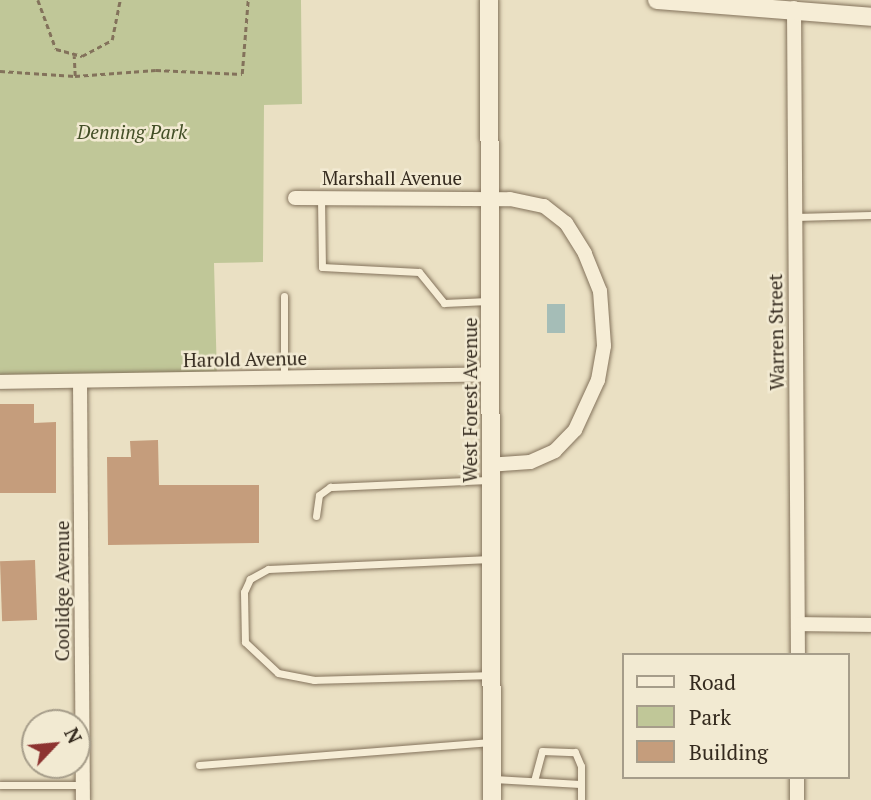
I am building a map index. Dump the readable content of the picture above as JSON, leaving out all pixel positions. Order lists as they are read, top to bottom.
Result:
{
  "streets": {
    "street": [
      "Marshall Avenue",
      "Warren Street",
      "Harold Avenue",
      "West Forest Avenue",
      "Coolidge Avenue"
    ]
  },
  "crossings": [
    ["Marshall Avenue", "West Forest Avenue"],
    ["Harold Avenue", "West Forest Avenue"],
    ["Harold Avenue", "Coolidge Avenue"]
  ],
  "parks": ["Denning Park"],
  "legend": ["Road", "Park", "Building"],
  "north": "top right"
}
